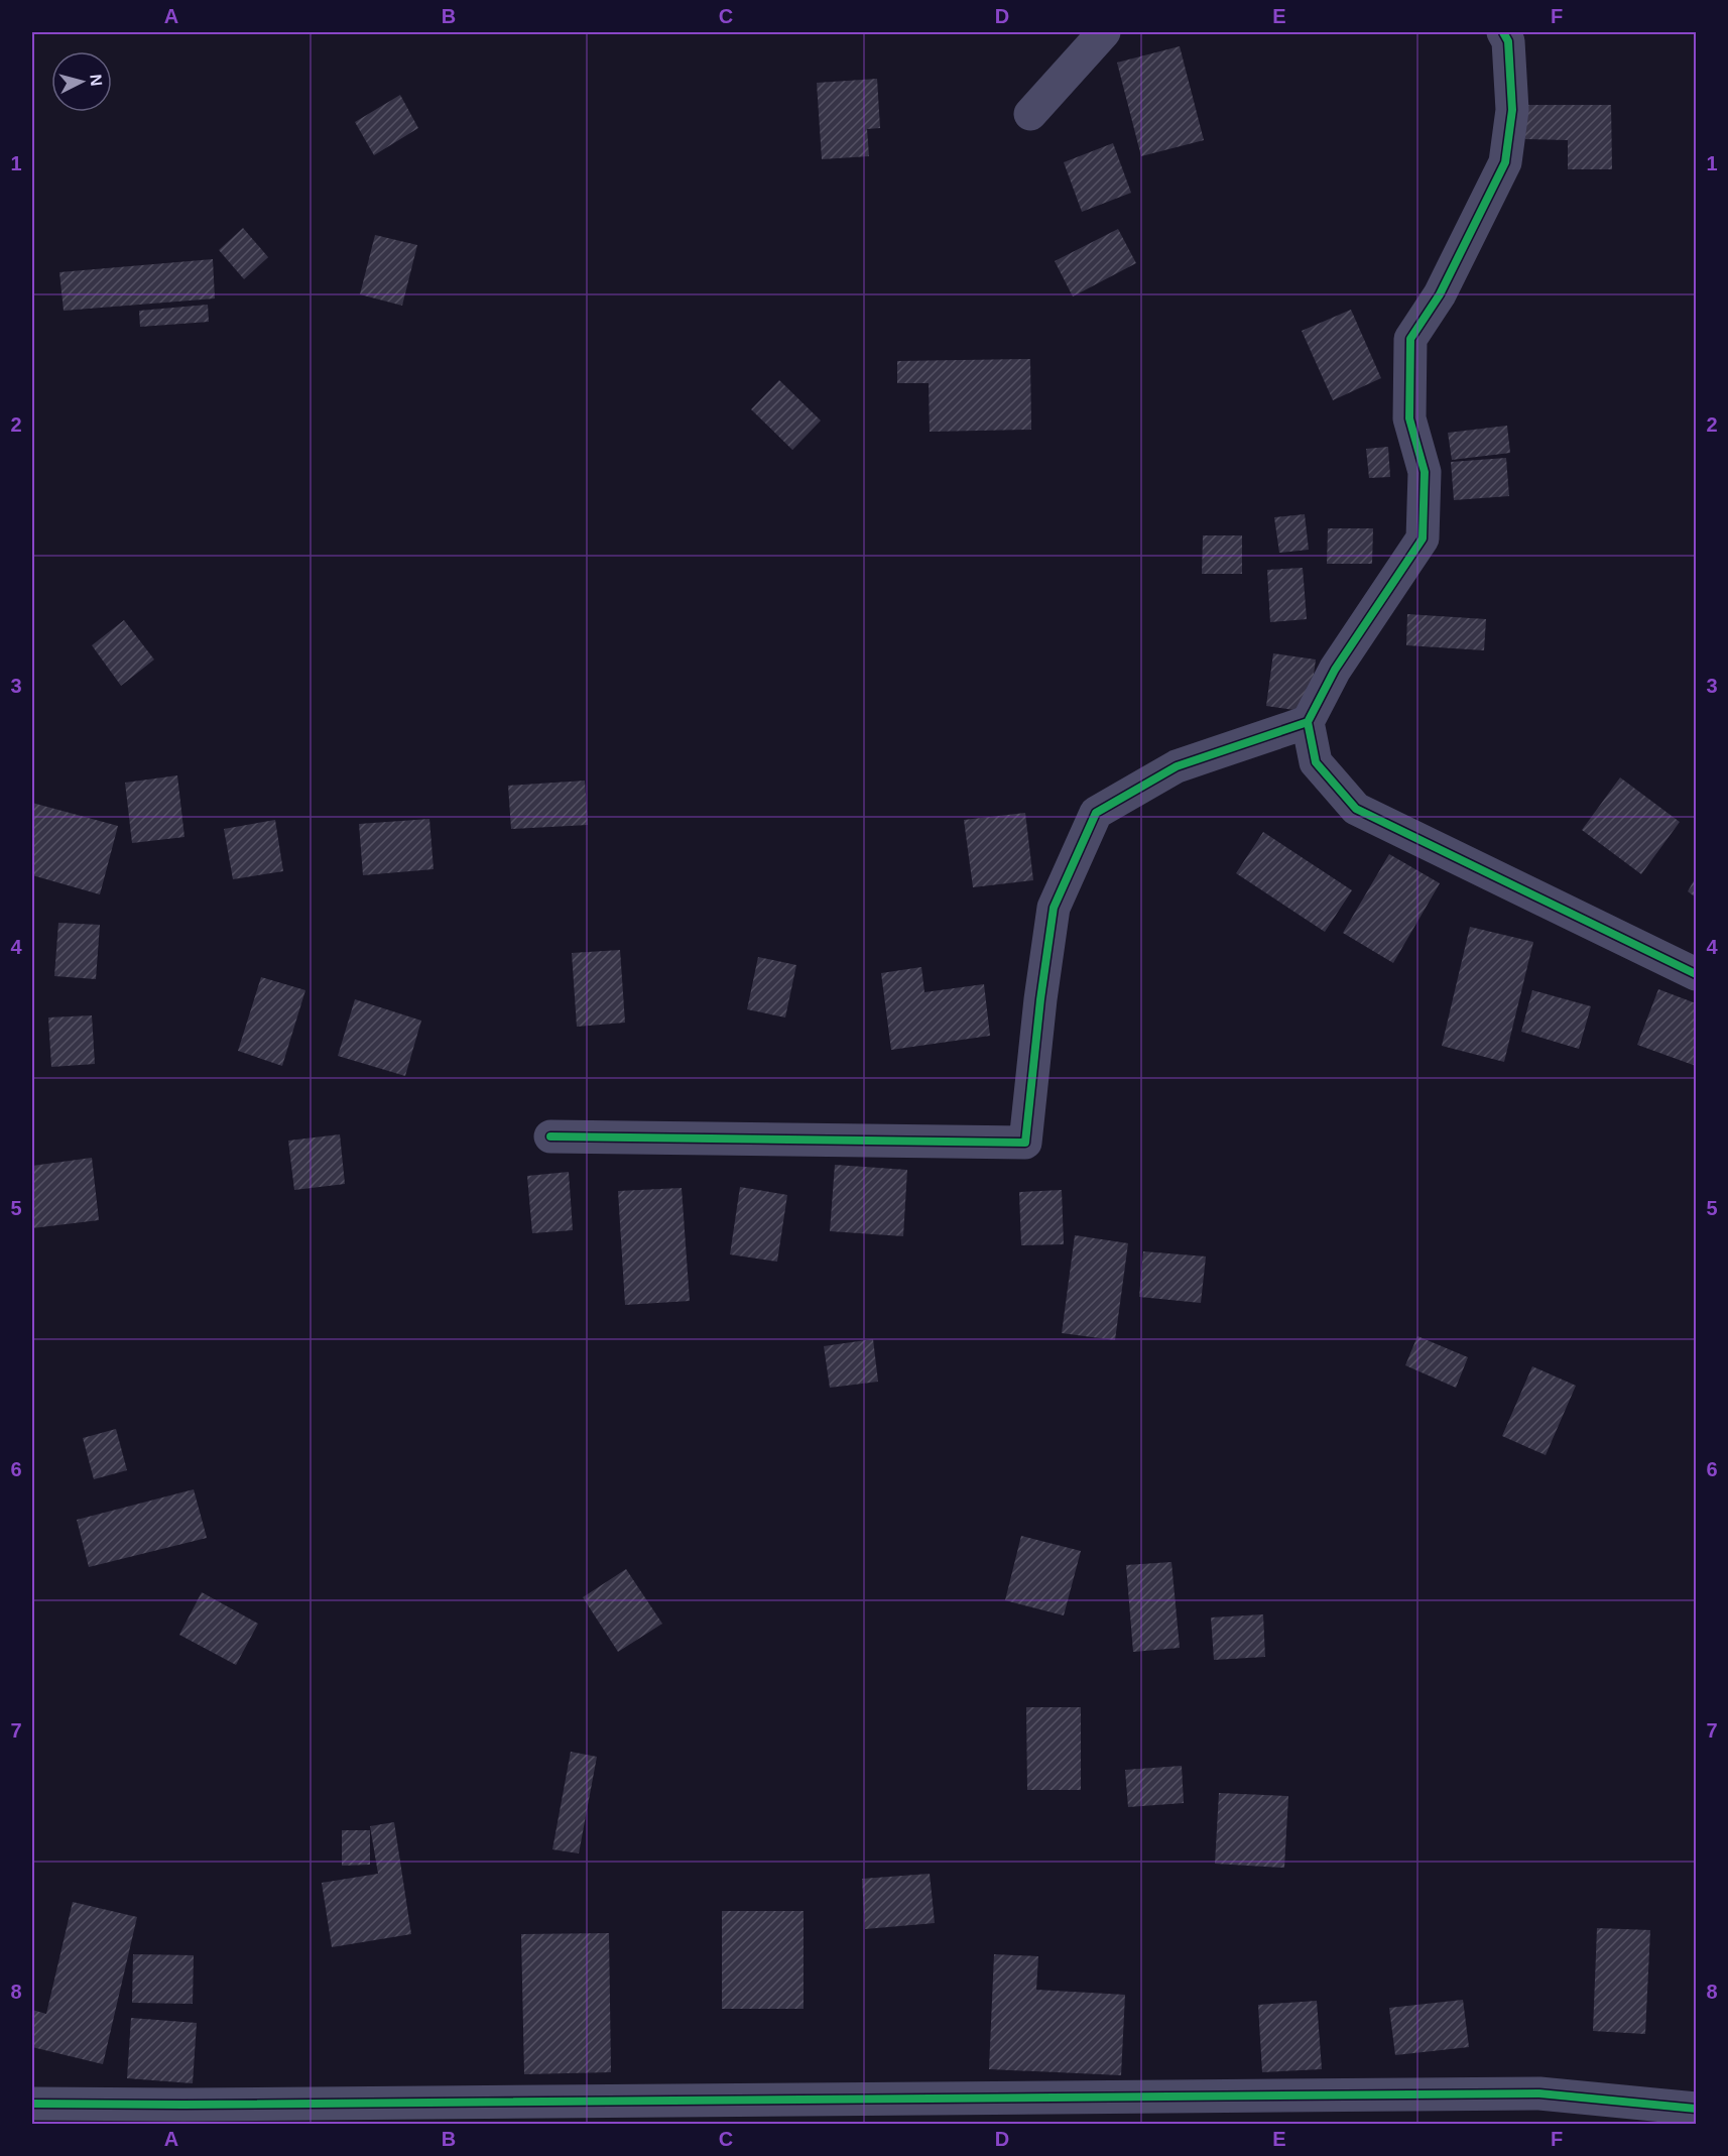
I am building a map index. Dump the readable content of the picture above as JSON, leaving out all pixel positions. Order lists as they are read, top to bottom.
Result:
{
  "north": "right",
  "grid": {
    "columns": [
      "A",
      "B",
      "C",
      "D",
      "E",
      "F"
    ],
    "rows": [
      "1",
      "2",
      "3",
      "4",
      "5",
      "6",
      "7",
      "8"
    ]
  }
}
